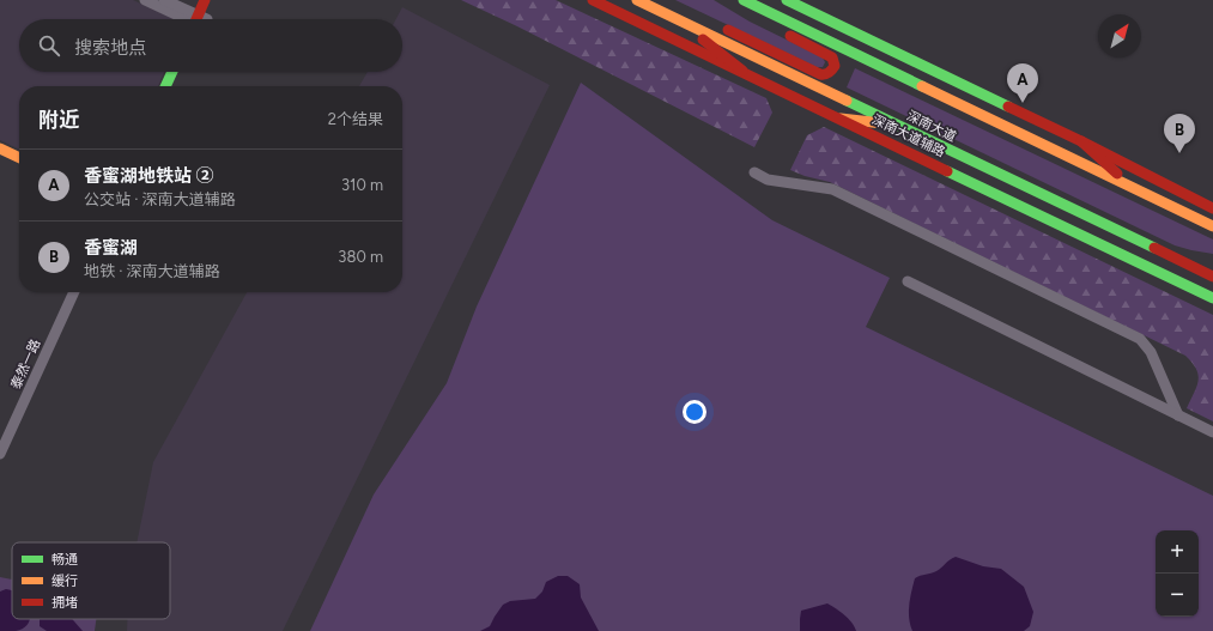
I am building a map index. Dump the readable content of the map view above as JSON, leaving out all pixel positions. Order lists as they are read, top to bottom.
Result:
{
  "streets": {
    "main road": ["深南大道", "深南大道辅路"],
    "street": ["泰然一路"]
  },
  "legend": ["畅通", "缓行", "拥堵"],
  "north": "top right",
  "page": {
    "search": "搜索地点",
    "pins": ["A", "B"],
    "heading": ["附近", "2个结果"],
    "list": [
      {
        "mark": "A",
        "name": "香蜜湖地铁站 ②",
        "note": "公交站 · 深南大道辅路",
        "value": "310 m"
      },
      {
        "mark": "B",
        "name": "香蜜湖",
        "note": "地铁 · 深南大道辅路",
        "value": "380 m"
      }
    ],
    "map_buttons": ["+", "−"]
  }
}
